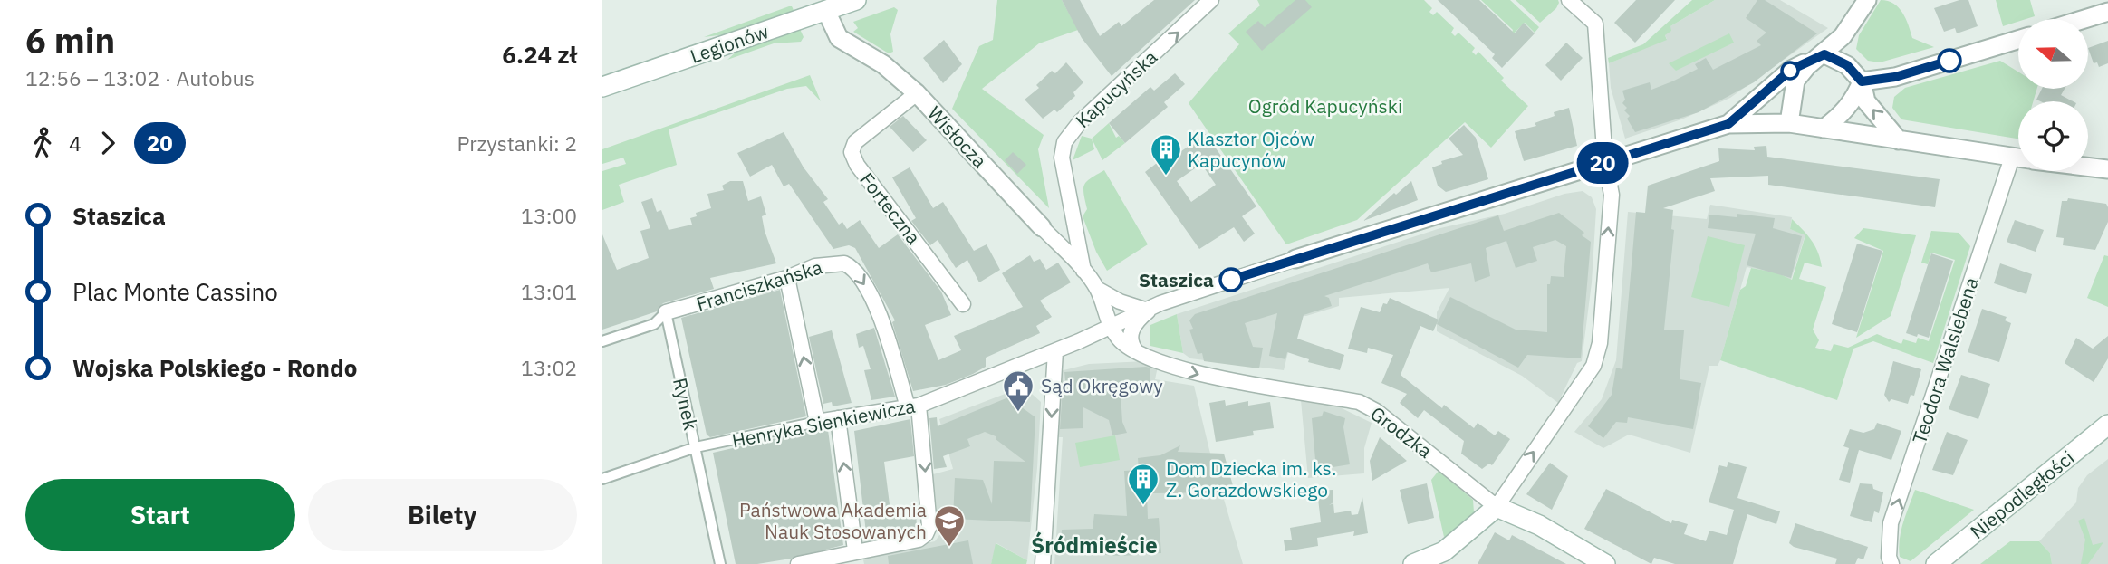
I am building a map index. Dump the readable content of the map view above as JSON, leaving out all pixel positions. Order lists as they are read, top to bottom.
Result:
{
  "streets": {
    "main road": ["Legionów", "Grodzka", "Niepodległości"],
    "street": [
      "Kapucyńska",
      "Wisłocza",
      "Forteczna",
      "Franciszkańska",
      "Teodora Walslebena",
      "Rynek",
      "Henryka Sienkiewicza"
    ]
  },
  "crossings": [
    ["Legionów", "Wisłocza"],
    ["Kapucyńska", "Wisłocza"],
    ["Wisłocza", "Forteczna"],
    ["Franciszkańska", "Rynek"],
    ["Franciszkańska", "Henryka Sienkiewicza"],
    ["Rynek", "Henryka Sienkiewicza"],
    ["Henryka Sienkiewicza", "Grodzka"]
  ],
  "one_way": ["Kapucyńska", "Teodora Walslebena", "Grodzka"],
  "districts": ["Śródmieście"],
  "parks": ["Ogród Kapucyński"],
  "places": {
    "building": ["Klasztor Ojców Kapucynów", "Dom Dziecka im. ks. Z. Gorazdowskiego"],
    "other": ["Staszica"],
    "public building": ["Sąd Okręgowy"],
    "school or university": ["Państwowa Akademia Nauk Stosowanych"]
  },
  "lines": ["bus line 20"],
  "north": "left",
  "page": {
    "heading": ["6 min", "12:56 – 13:02 · Autobus", "6.24 zł"],
    "on_map": "20",
    "legs": ["4", "20", "Przystanki: 2"],
    "list": [
      {
        "name": "Staszica",
        "value": "13:00"
      },
      {
        "name": "Plac Monte Cassino",
        "value": "13:01"
      },
      {
        "name": "Wojska Polskiego - Rondo",
        "value": "13:02"
      }
    ],
    "buttons": ["Start", "Bilety"]
  }
}
